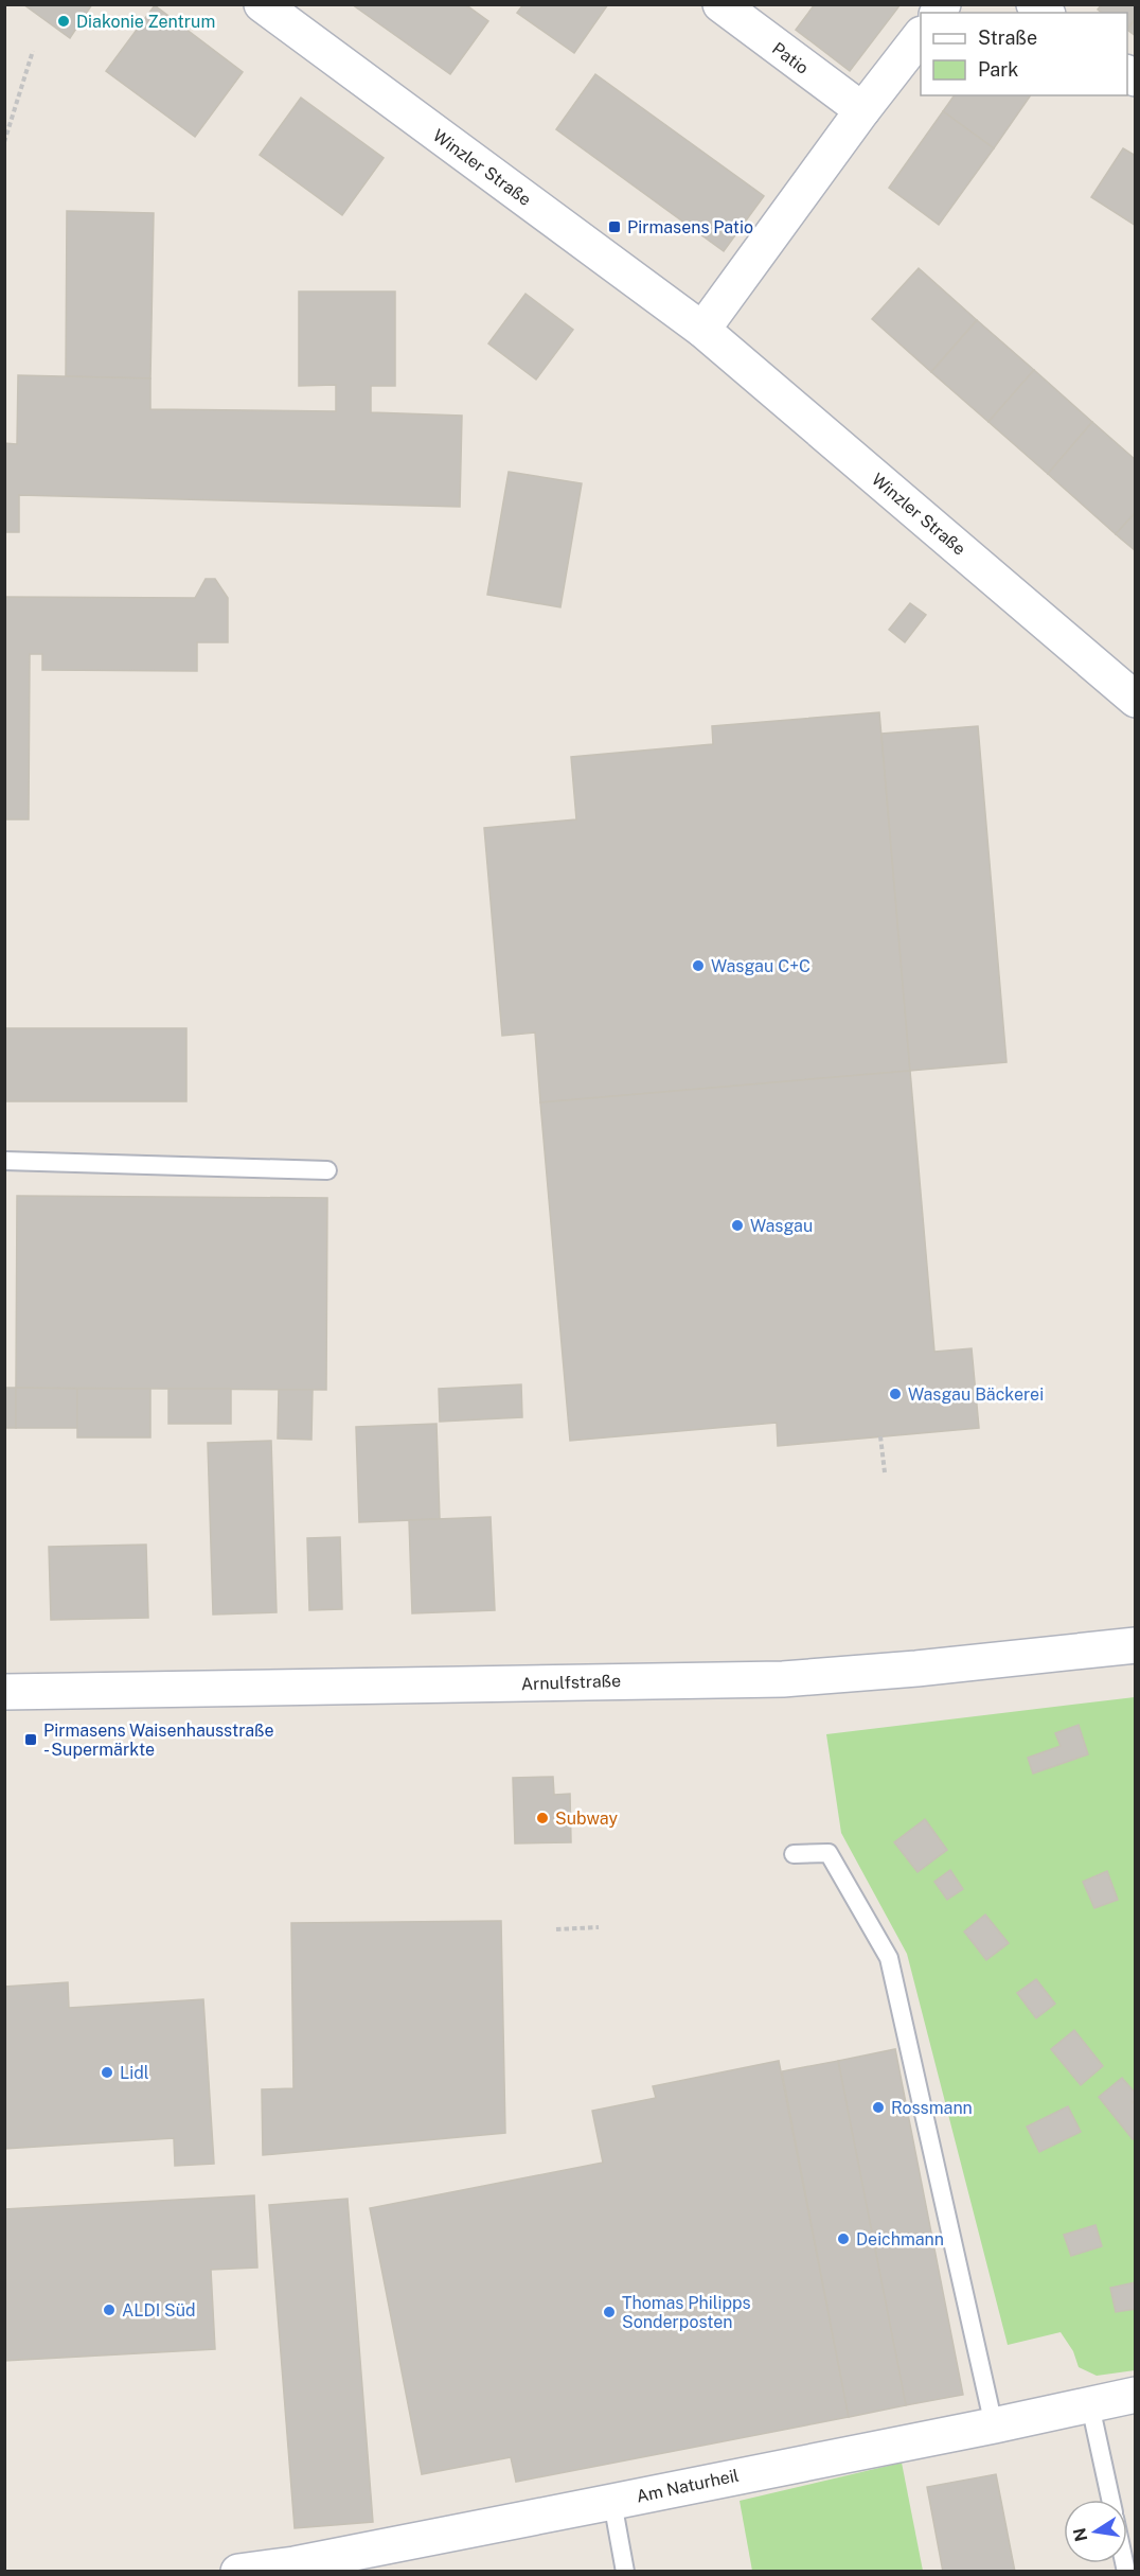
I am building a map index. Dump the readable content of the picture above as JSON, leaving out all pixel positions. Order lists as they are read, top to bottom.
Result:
{
  "streets": {
    "street": [
      "Patio",
      "Winzler Straße",
      "Arnulfstraße",
      "Am Naturheil"
    ]
  },
  "places": {
    "other": [
      "Diakonie Zentrum",
      "Wasgau C+C",
      "Wasgau",
      "Wasgau Bäckerei",
      "Subway",
      "Lidl",
      "Rossmann",
      "Deichmann",
      "ALDI Süd",
      "Thomas Philipps Sonderposten"
    ],
    "transit": ["Pirmasens Patio", "Pirmasens Waisenhausstraße - Supermärkte"]
  },
  "legend": ["Straße", "Park"],
  "north": "left"
}
